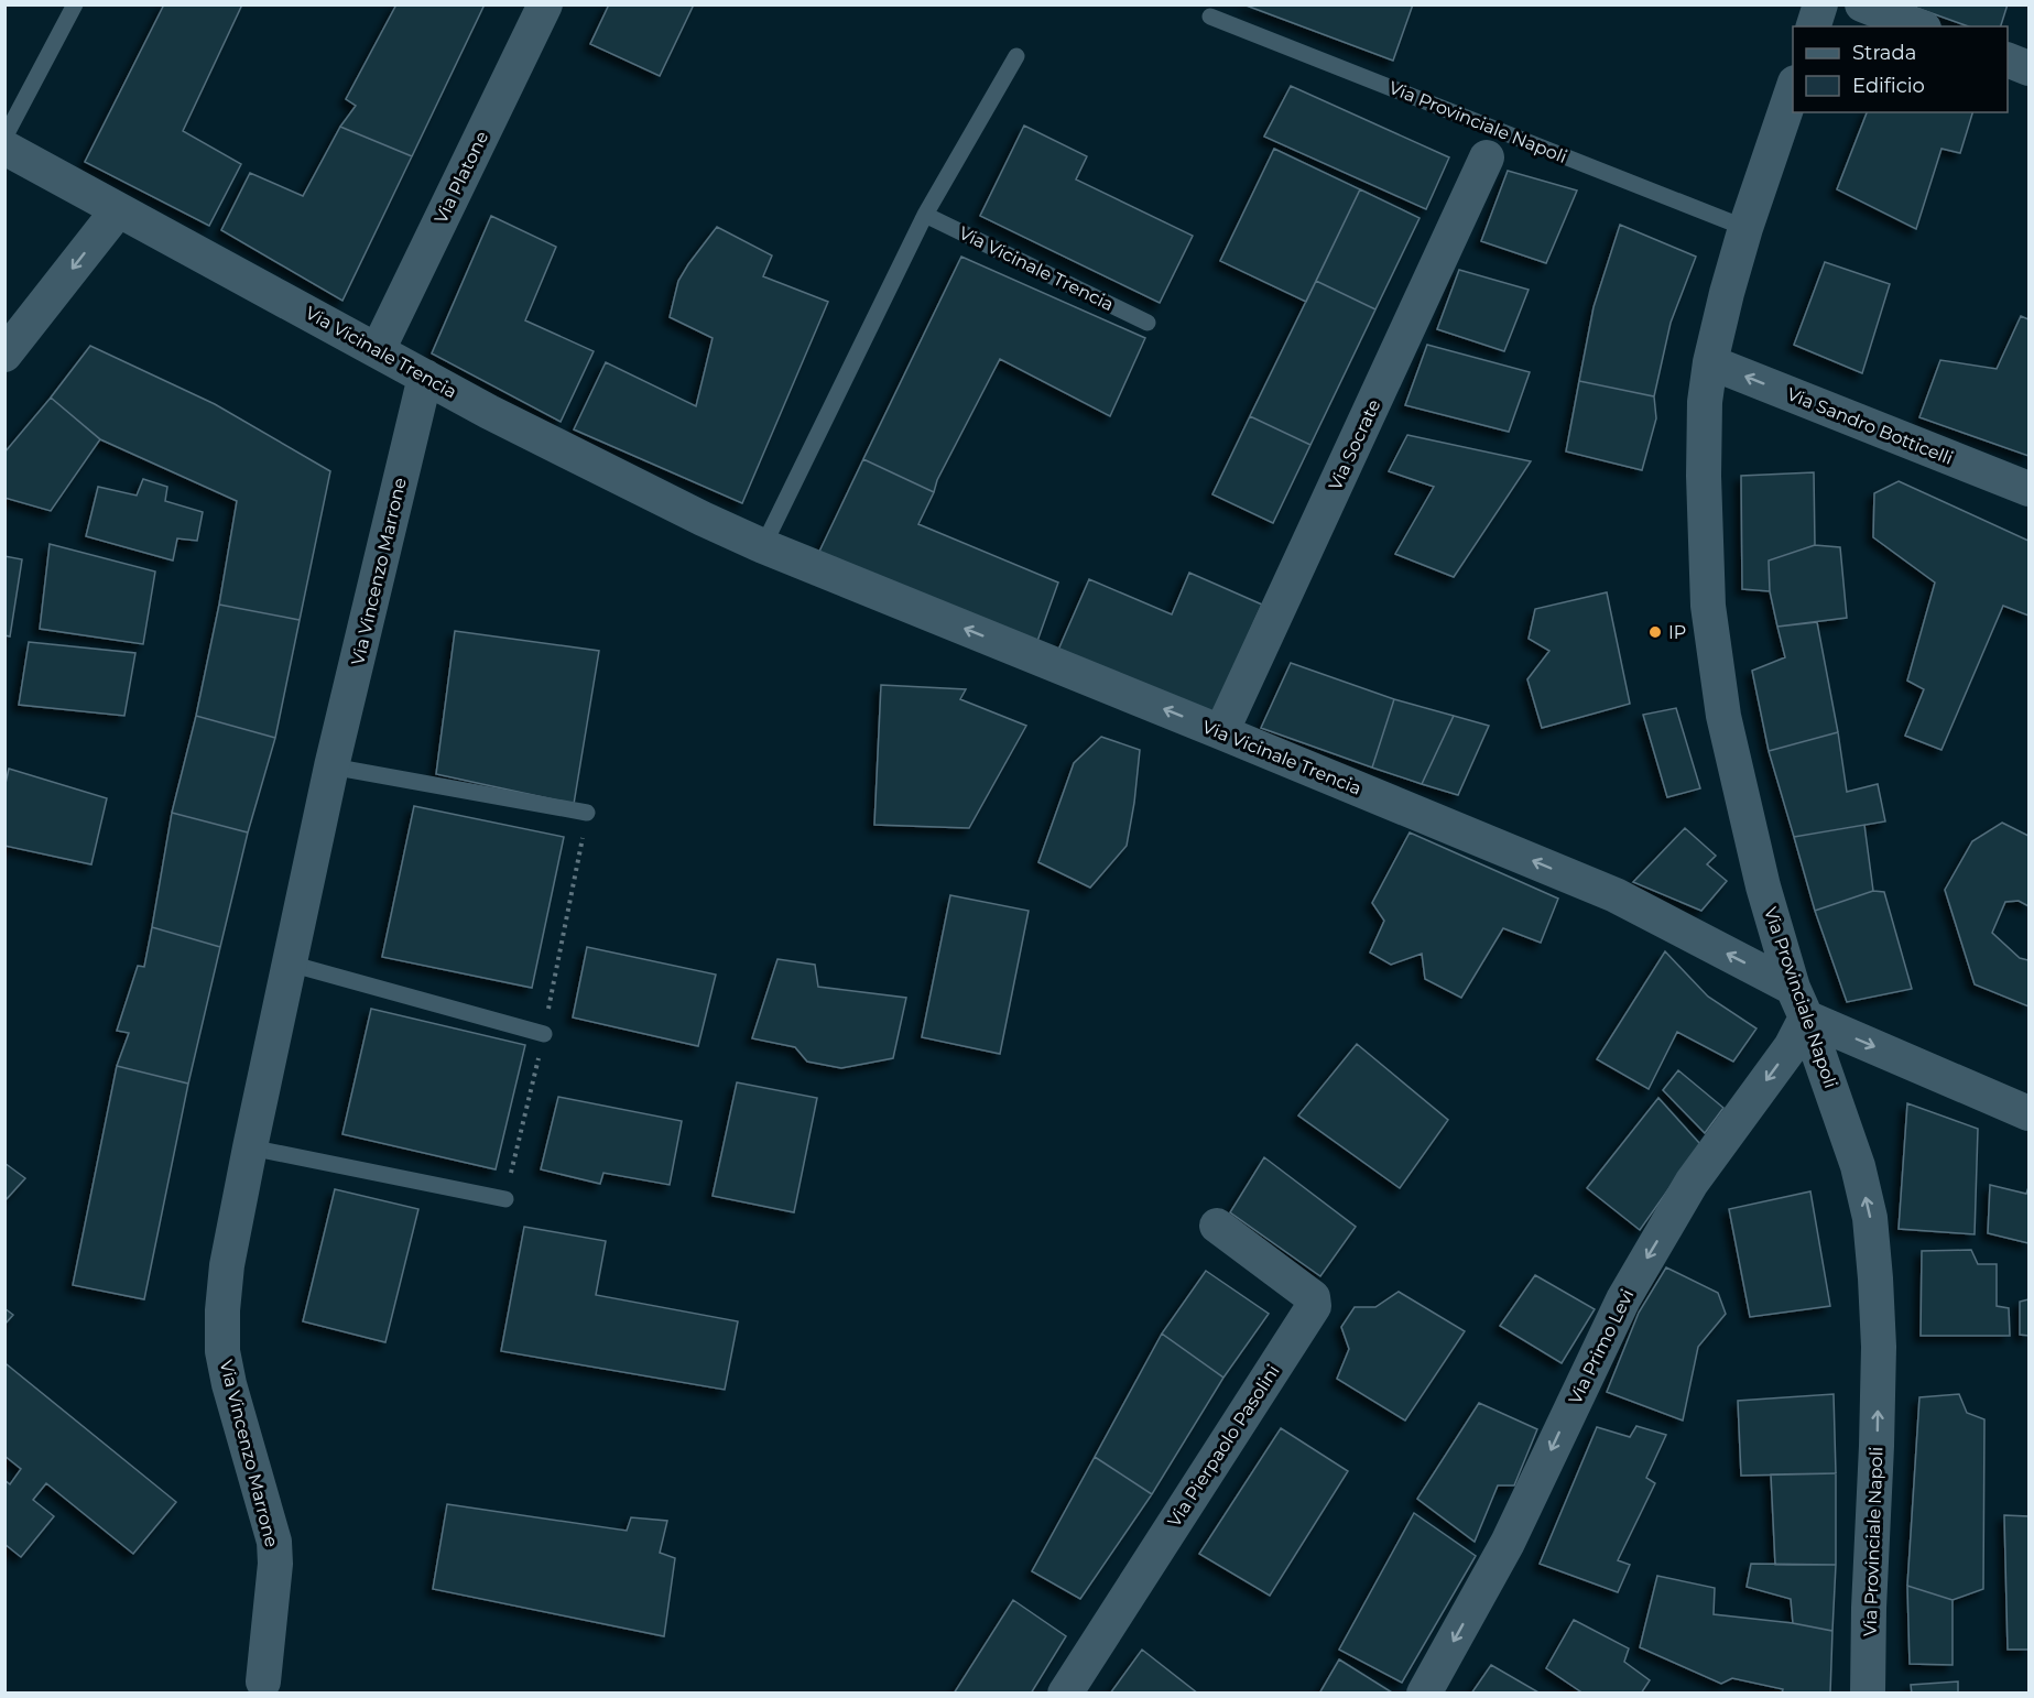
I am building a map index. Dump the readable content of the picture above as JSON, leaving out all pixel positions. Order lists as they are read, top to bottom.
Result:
{
  "streets": {
    "street": [
      "Via Provinciale Napoli",
      "Via Platone",
      "Via Vicinale Trencia",
      "Via Sandro Botticelli",
      "Via Socrate",
      "Via Vincenzo Marrone",
      "Via Primo Levi",
      "Via Pierpaolo Pasolini"
    ]
  },
  "crossings": [
    ["Via Provinciale Napoli", "Via Vicinale Trencia"],
    ["Via Provinciale Napoli", "Via Sandro Botticelli"],
    ["Via Provinciale Napoli", "Via Primo Levi"],
    ["Via Platone", "Via Vicinale Trencia"],
    ["Via Vicinale Trencia", "Via Socrate"],
    ["Via Vicinale Trencia", "Via Vincenzo Marrone"],
    ["Via Vicinale Trencia", "Via Primo Levi"]
  ],
  "one_way": ["Via Sandro Botticelli", "Via Primo Levi"],
  "places": ["IP"],
  "legend": ["Strada", "Edificio"]
}
